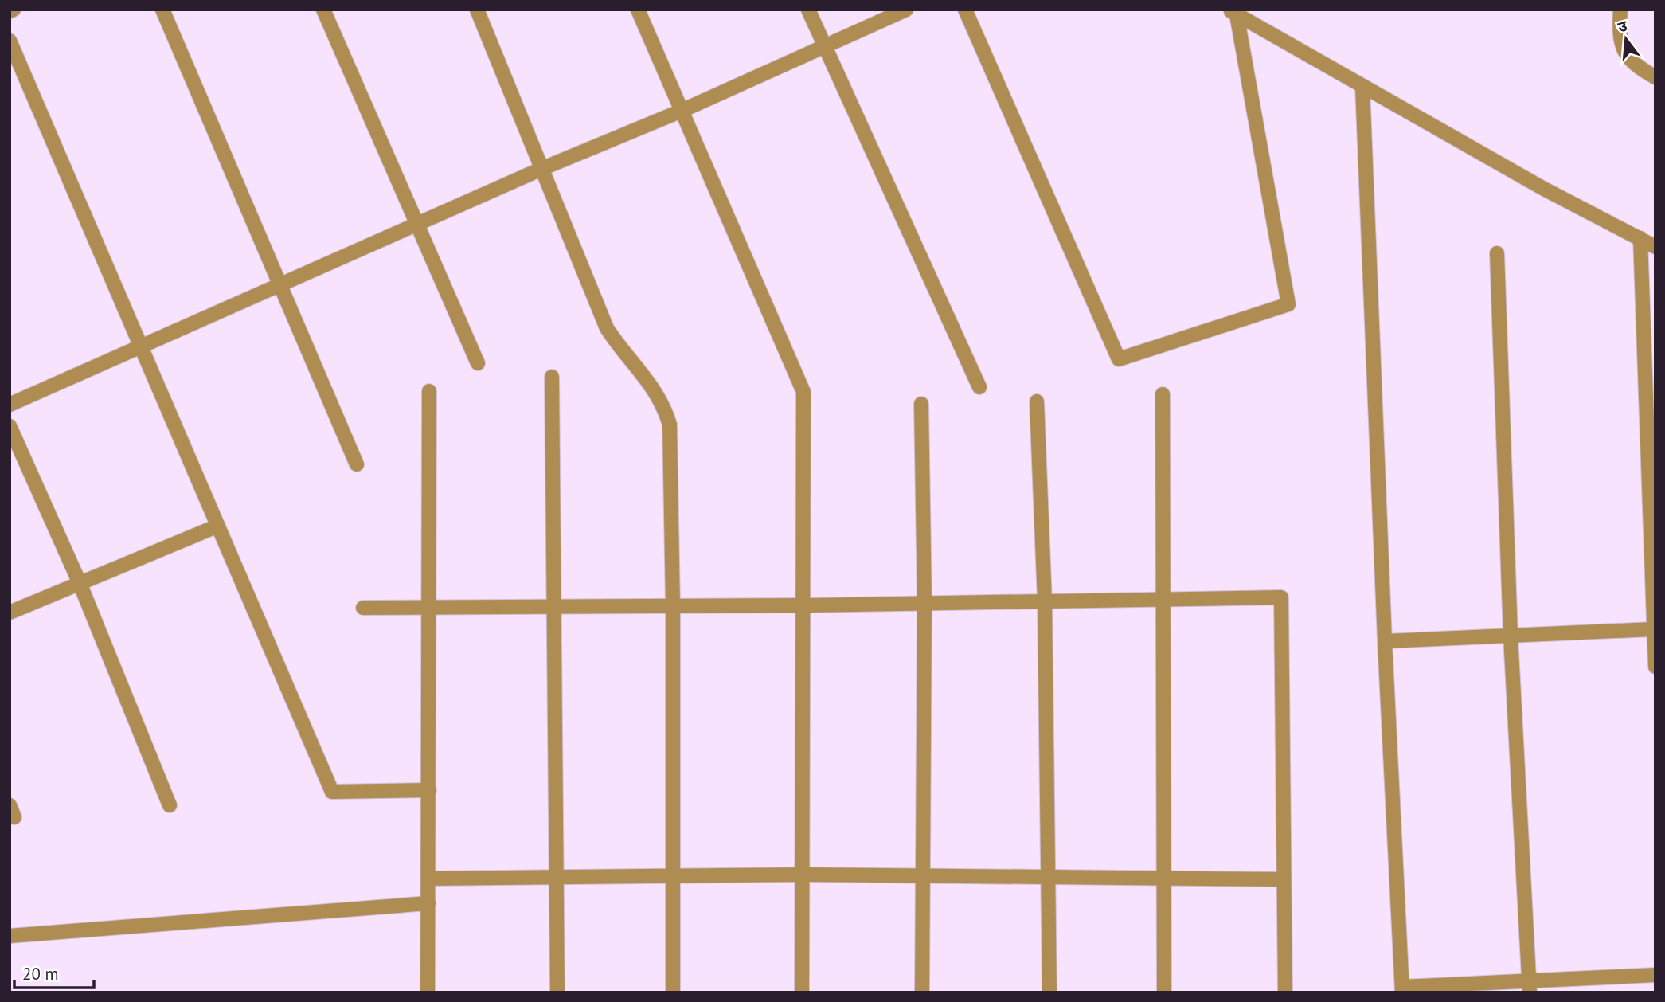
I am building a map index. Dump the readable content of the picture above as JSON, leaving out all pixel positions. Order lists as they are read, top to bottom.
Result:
{
  "scale_bar": "20 m",
  "north": "top"
}
